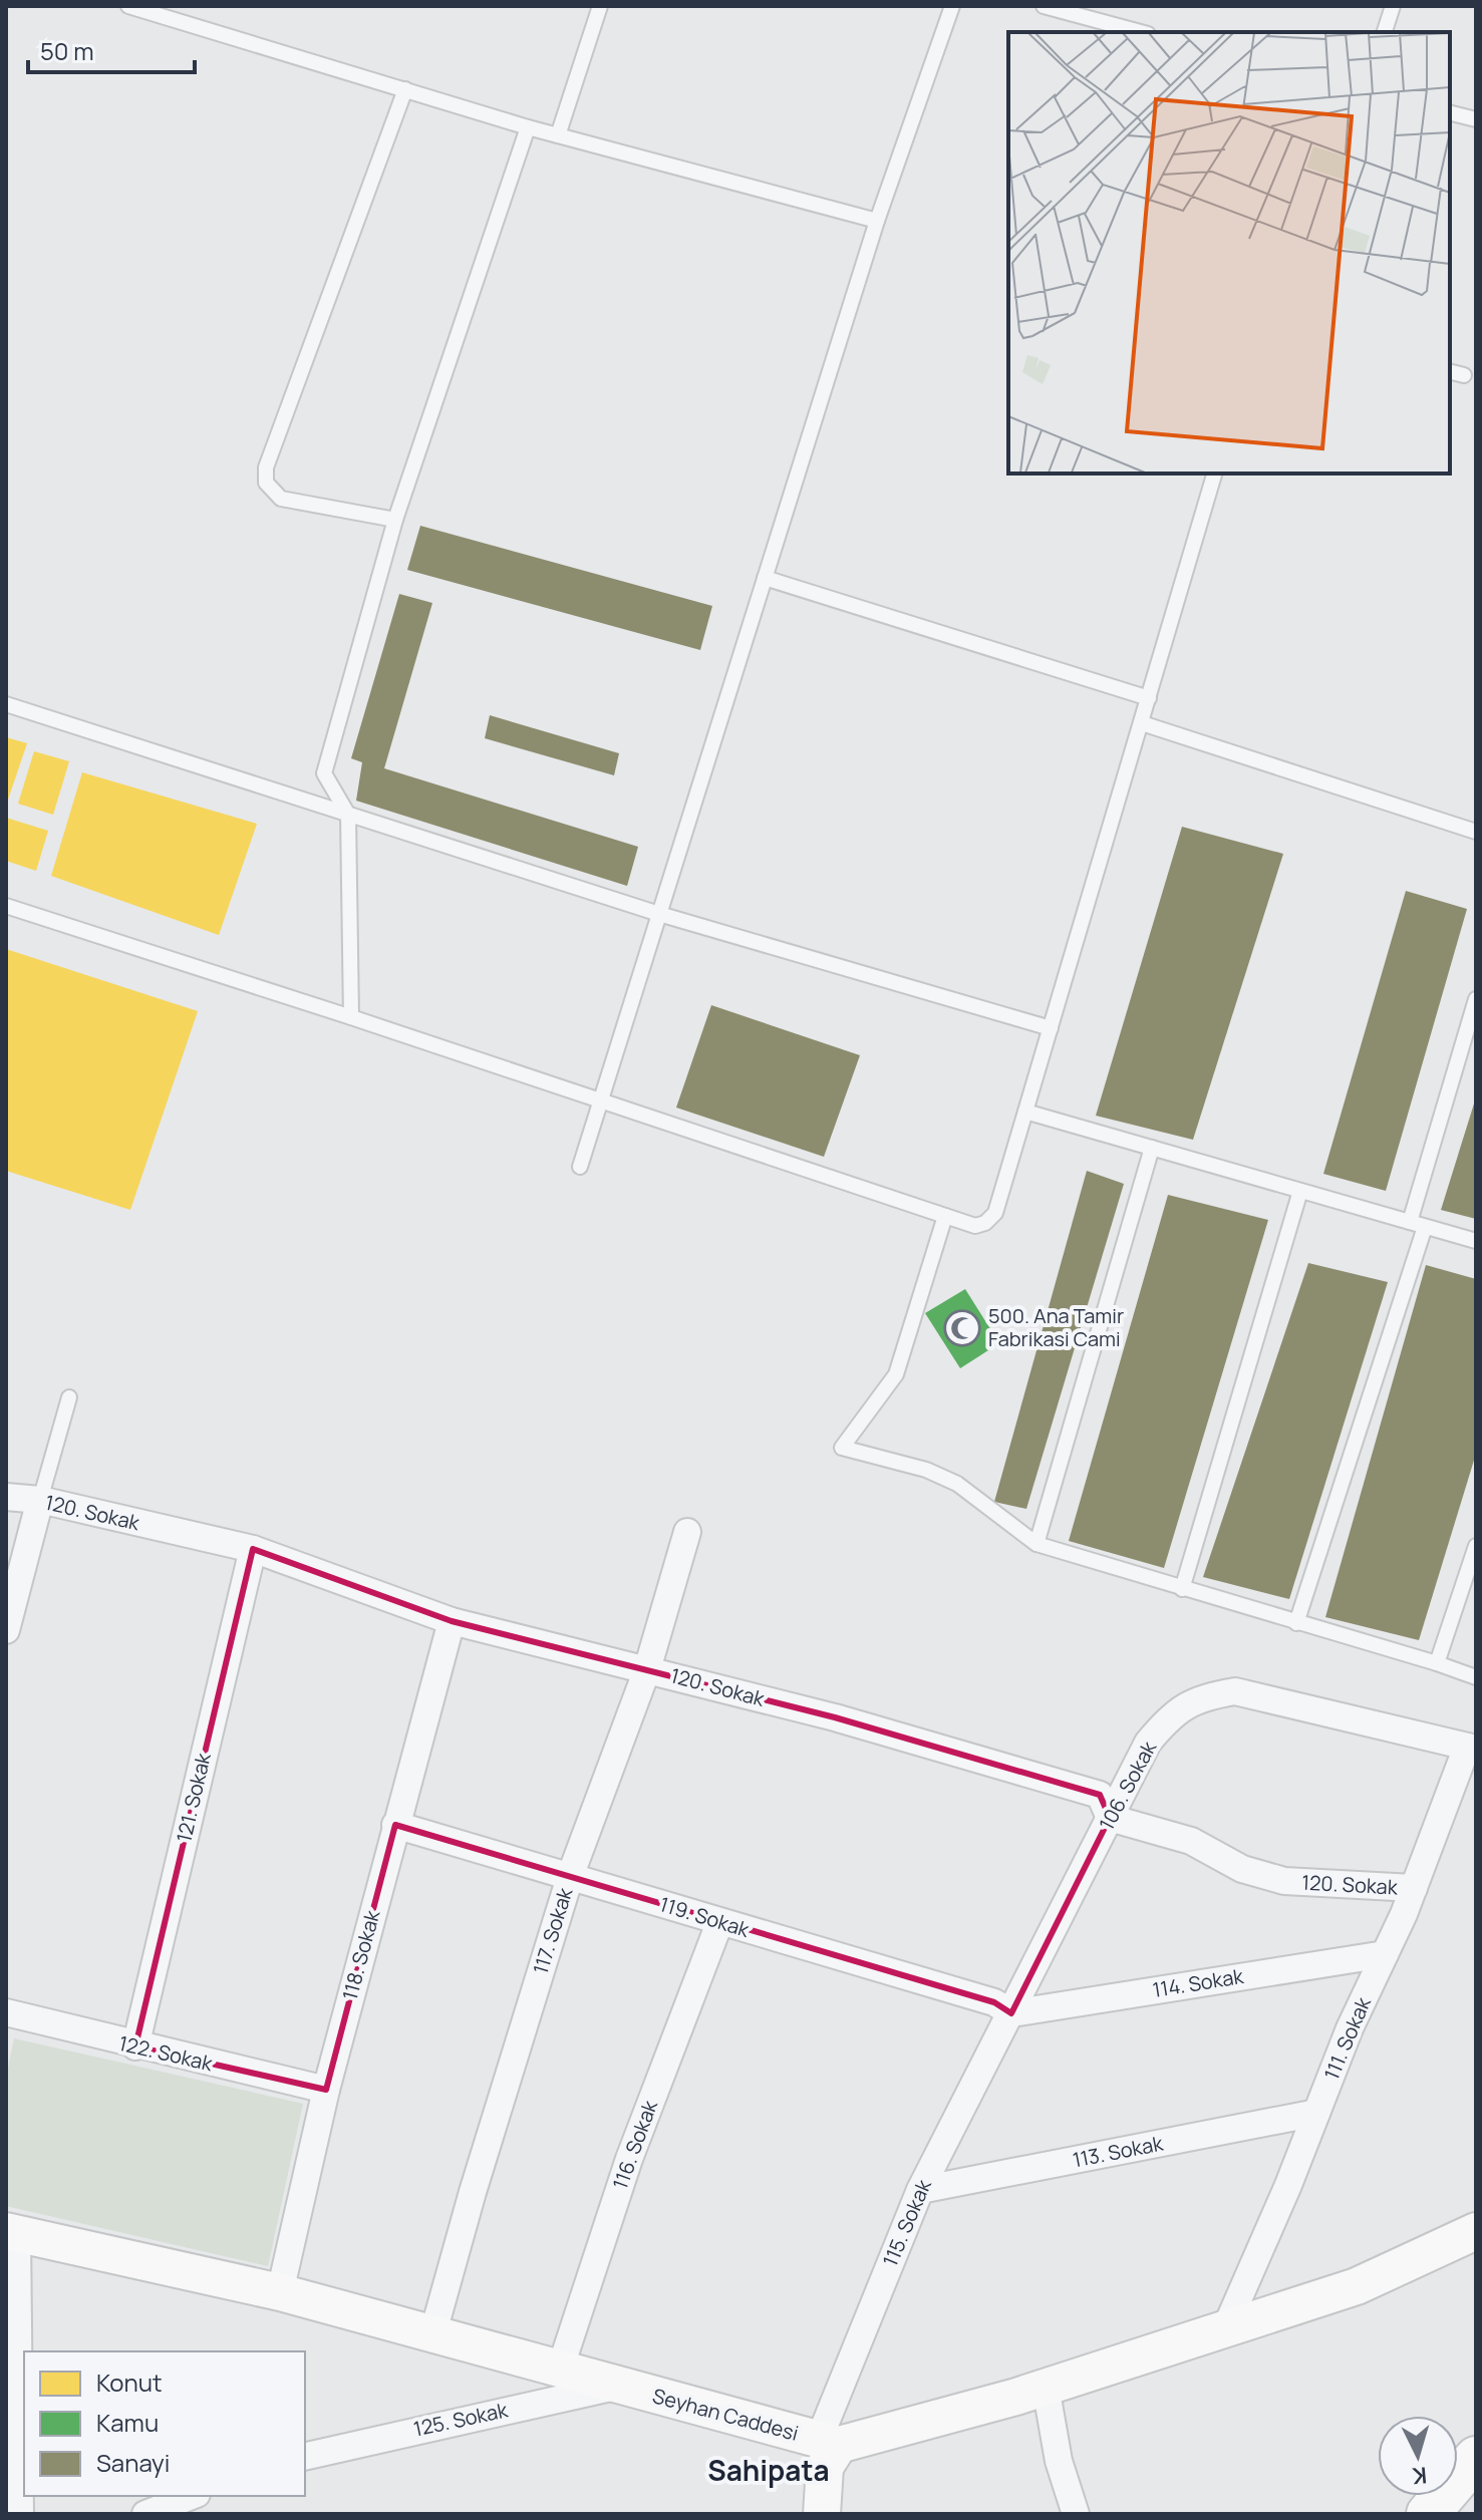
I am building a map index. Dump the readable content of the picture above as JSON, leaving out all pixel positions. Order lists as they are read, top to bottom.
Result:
{
  "streets": {
    "main road": ["Seyhan Caddesi"],
    "street": [
      "120. Sokak",
      "106. Sokak",
      "121. Sokak",
      "119. Sokak",
      "117. Sokak",
      "118. Sokak",
      "114. Sokak",
      "111. Sokak",
      "122. Sokak",
      "116. Sokak",
      "113. Sokak",
      "115. Sokak",
      "125. Sokak"
    ]
  },
  "crossings": [
    ["120. Sokak", "106. Sokak"],
    ["120. Sokak", "121. Sokak"],
    ["120. Sokak", "117. Sokak"],
    ["120. Sokak", "118. Sokak"],
    ["120. Sokak", "111. Sokak"],
    ["106. Sokak", "119. Sokak"],
    ["106. Sokak", "114. Sokak"],
    ["106. Sokak", "111. Sokak"],
    ["106. Sokak", "115. Sokak"],
    ["121. Sokak", "122. Sokak"],
    ["119. Sokak", "117. Sokak"],
    ["119. Sokak", "118. Sokak"],
    ["119. Sokak", "114. Sokak"],
    ["119. Sokak", "116. Sokak"],
    ["119. Sokak", "115. Sokak"],
    ["117. Sokak", "Seyhan Caddesi"],
    ["118. Sokak", "122. Sokak"],
    ["118. Sokak", "Seyhan Caddesi"],
    ["114. Sokak", "111. Sokak"],
    ["114. Sokak", "115. Sokak"],
    ["111. Sokak", "113. Sokak"],
    ["116. Sokak", "Seyhan Caddesi"],
    ["113. Sokak", "115. Sokak"],
    ["115. Sokak", "Seyhan Caddesi"],
    ["Seyhan Caddesi", "125. Sokak"]
  ],
  "districts": ["Sahipata"],
  "places": {
    "mosque": ["500. Ana Tamir Fabrikasi Cami"]
  },
  "legend": ["Konut", "Kamu", "Sanayi"],
  "scale_bar": "50 m",
  "north": "bottom"
}
